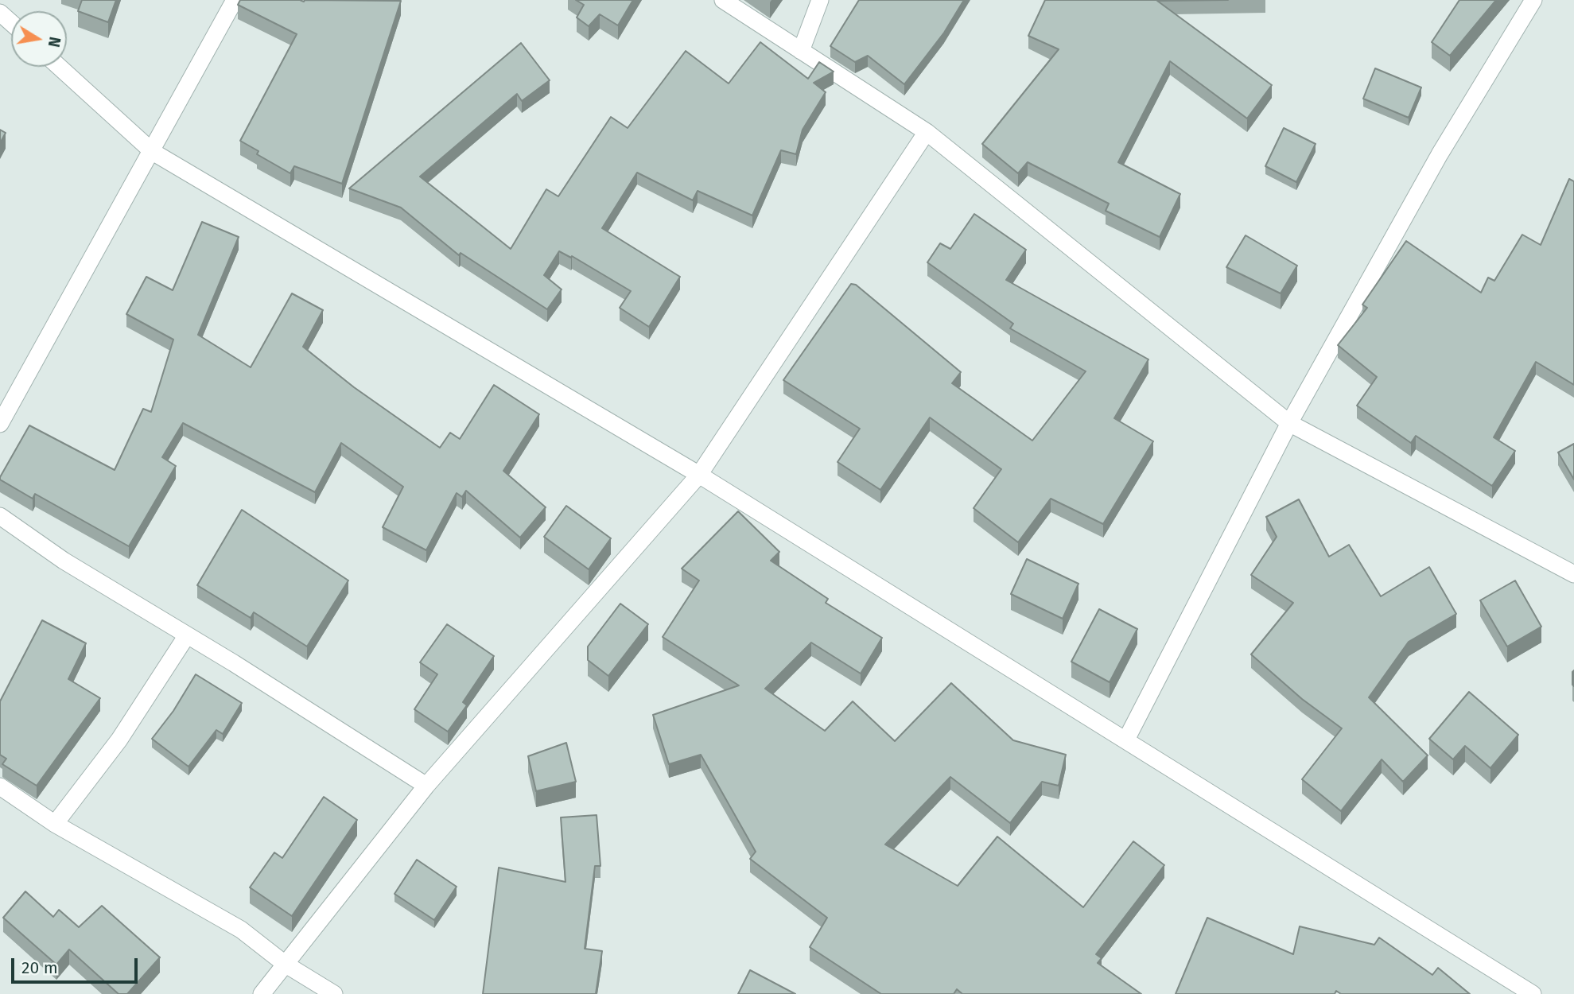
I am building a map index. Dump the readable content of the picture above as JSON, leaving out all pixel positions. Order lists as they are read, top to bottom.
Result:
{
  "scale_bar": "20 m",
  "north": "right"
}
